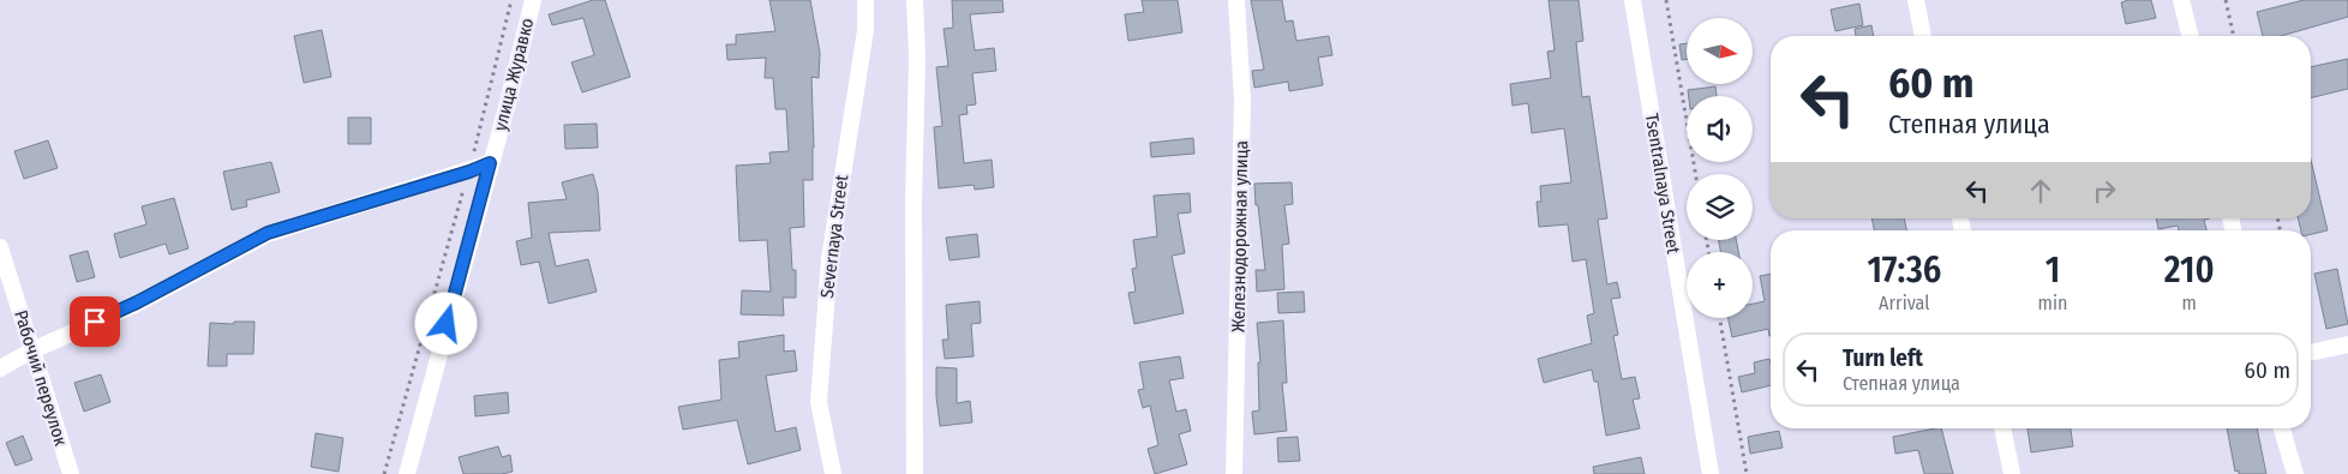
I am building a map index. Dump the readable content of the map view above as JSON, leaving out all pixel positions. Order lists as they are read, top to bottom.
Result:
{
  "streets": {
    "street": [
      "улица Журавко",
      "Tsentralnaya Street",
      "Severnaya Street",
      "Железнодорожная улица",
      "Рабочий переулок"
    ]
  },
  "north": "right",
  "page": {
    "map_buttons": "+",
    "turn": ["60 m", "Степная улица"],
    "eta": [
      "17:36",
      "Arrival",
      "1",
      "min",
      "210",
      "m"
    ],
    "list": [
      {
        "name": "Turn left",
        "note": "Степная улица",
        "value": "60 m"
      }
    ]
  }
}
